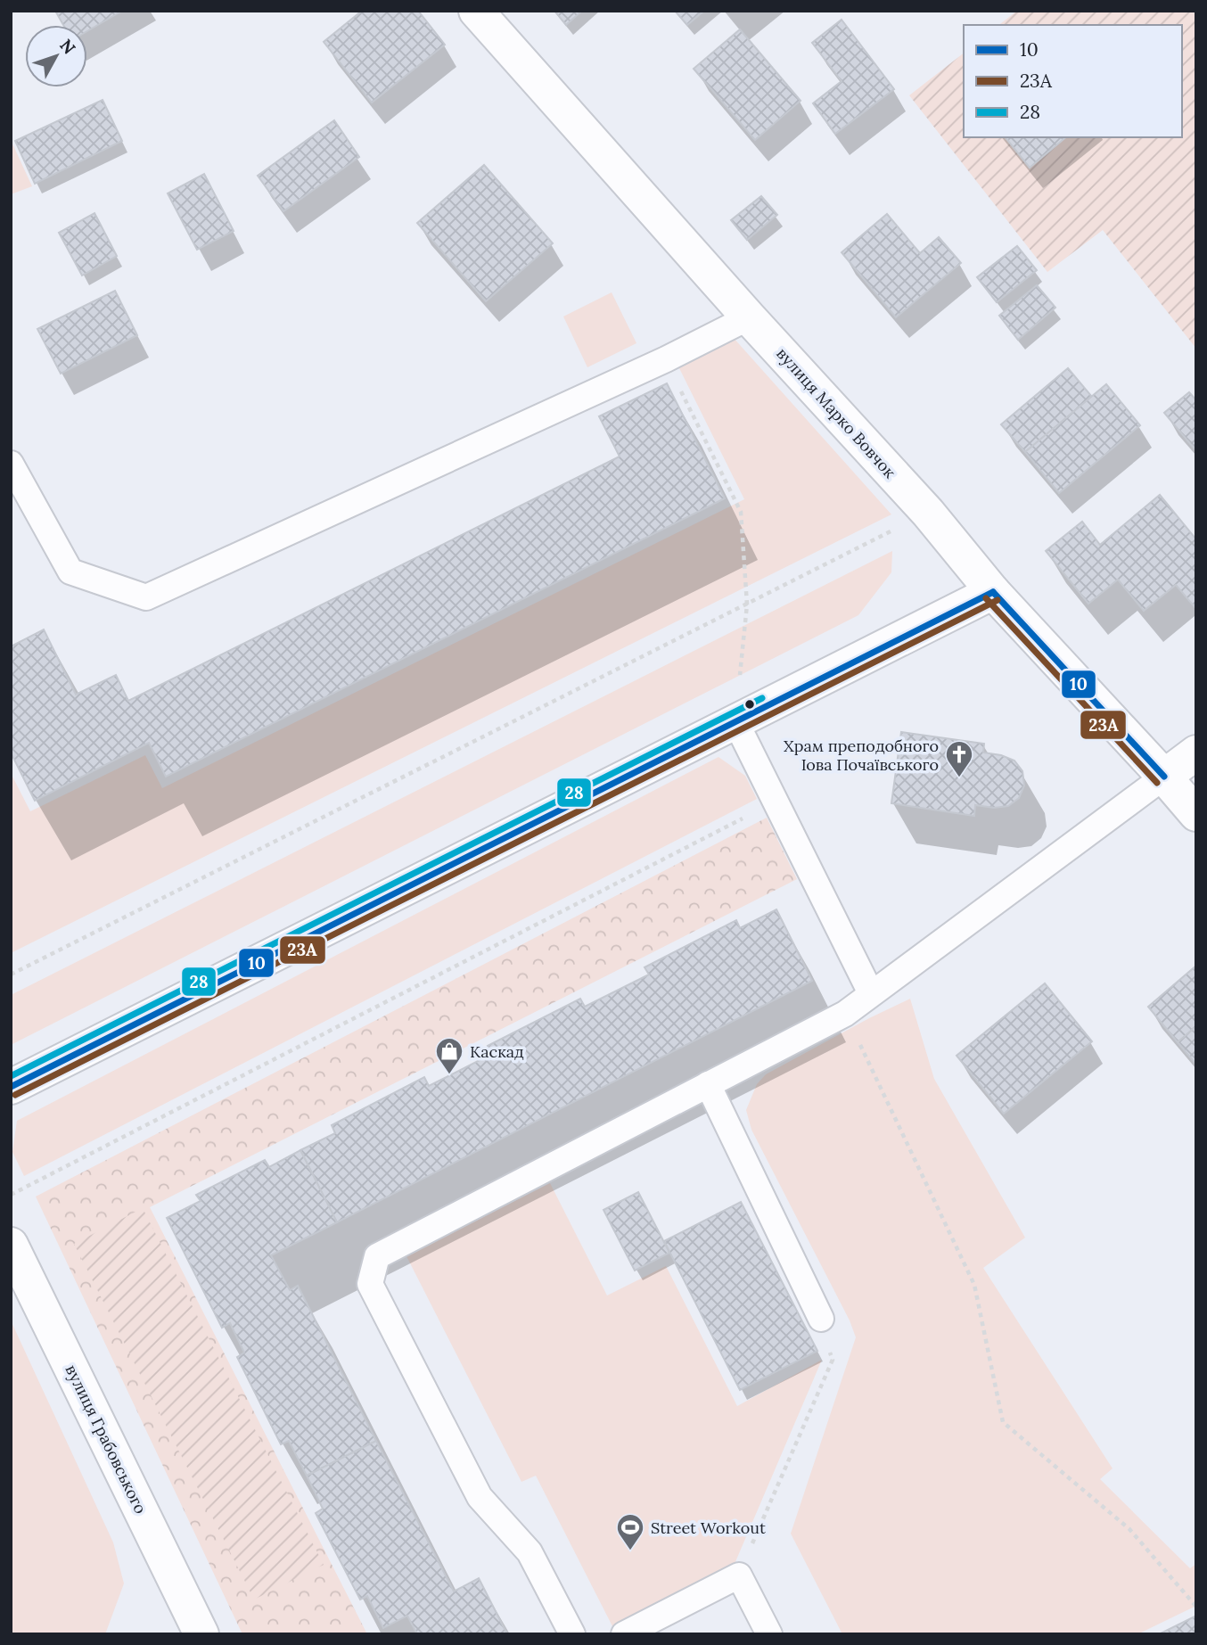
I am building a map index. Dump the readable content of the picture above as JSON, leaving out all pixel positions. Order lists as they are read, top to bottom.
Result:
{
  "streets": {
    "street": ["вулиця Марко Вовчок", "вулиця Грабовського"]
  },
  "places": {
    "church": ["Храм преподобного Іова Почаївського"],
    "shop": ["Каскад"],
    "sports": ["Street Workout"]
  },
  "lines": ["transit line 10", "transit line 23А", "transit line 28"],
  "legend": ["10", "23А", "28"],
  "north": "top right"
}
